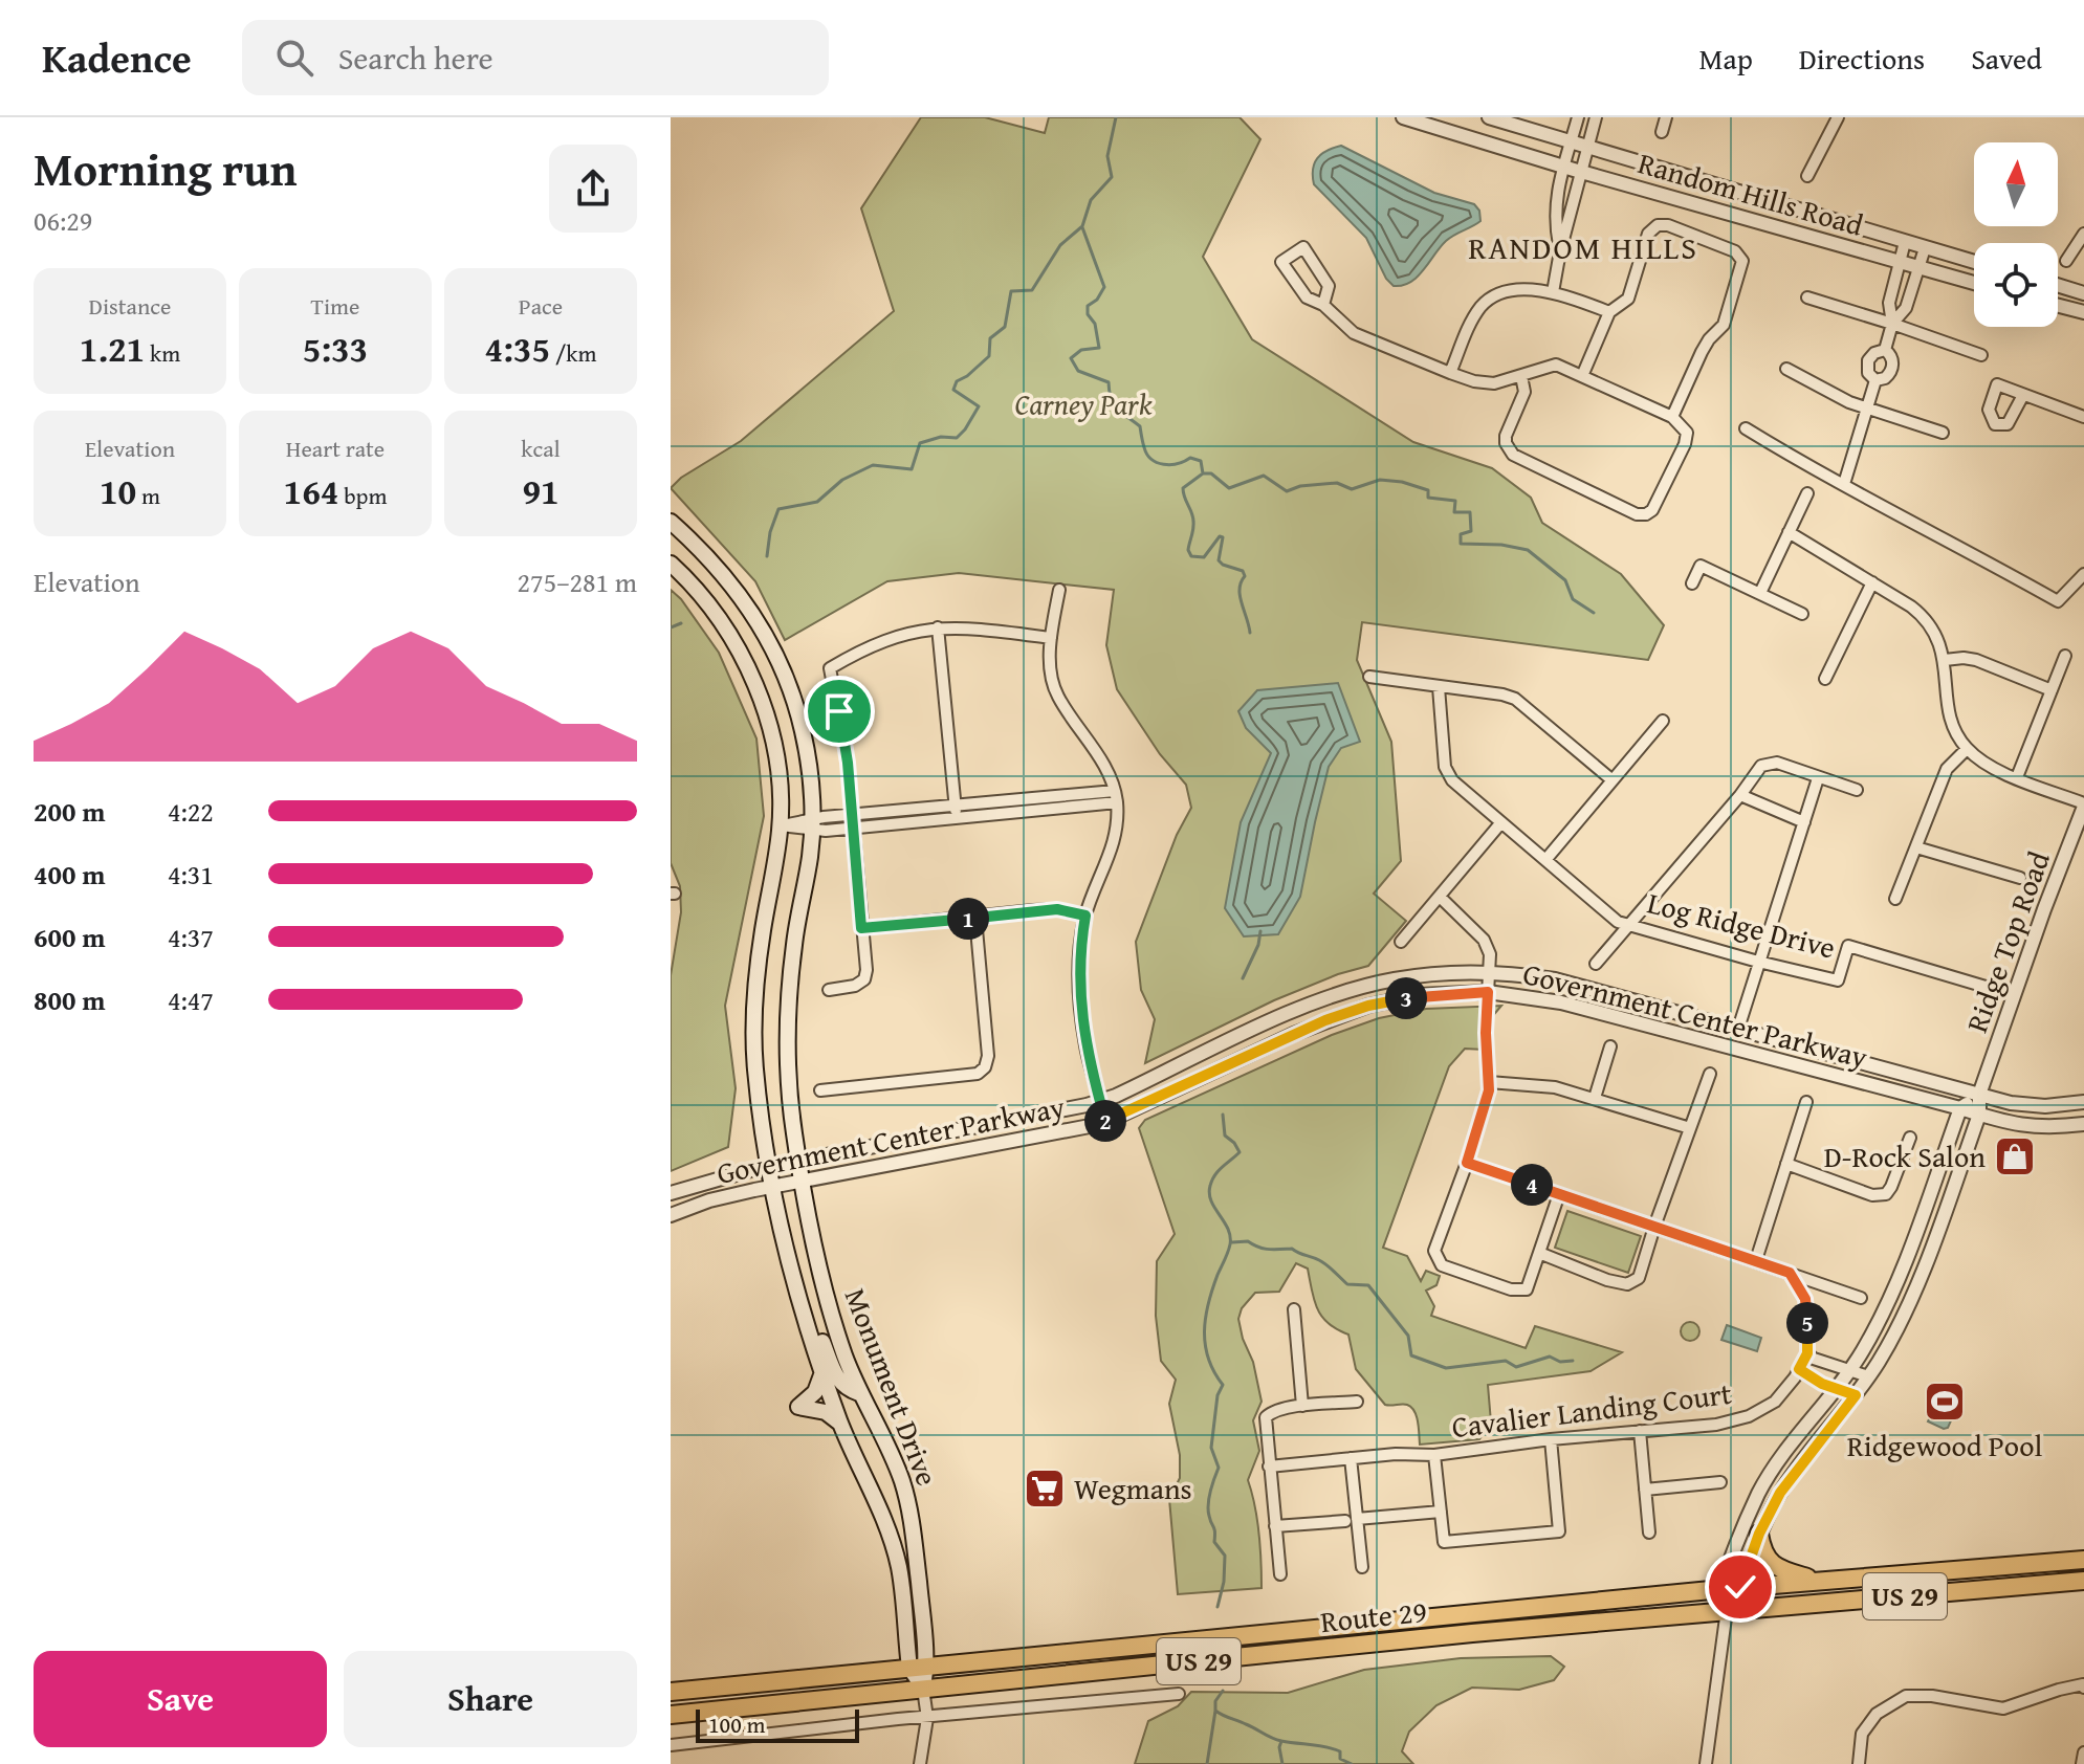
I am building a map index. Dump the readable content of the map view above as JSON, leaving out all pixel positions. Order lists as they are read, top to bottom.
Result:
{
  "streets": {
    "main road": ["Monument Drive", "US 29", "Route 29"],
    "street": [
      "Random Hills Road",
      "Log Ridge Drive",
      "Ridge Top Road",
      "Government Center Parkway",
      "Cavalier Landing Court"
    ]
  },
  "crossings": [
    ["Log Ridge Drive", "Ridge Top Road"],
    ["Ridge Top Road", "Government Center Parkway"],
    ["Ridge Top Road", "Route 29"],
    ["Government Center Parkway", "Monument Drive"],
    ["Monument Drive", "Route 29"]
  ],
  "districts": ["RANDOM HILLS"],
  "parks": ["Carney Park"],
  "places": {
    "shop": ["D-Rock Salon"],
    "sports": ["Ridgewood Pool"],
    "supermarket": ["Wegmans"]
  },
  "scale_bar": "100 m",
  "north": "top",
  "page": {
    "header": "Kadence",
    "search": "Search here",
    "nav": ["Map", "Directions", "Saved"],
    "heading": ["Morning run", "06:29"],
    "stats": [
      ["Distance", "1.21 km"],
      ["Time", "5:33"],
      ["Pace", "4:35 /km"],
      ["Elevation", "10 m"],
      ["Heart rate", "164 bpm"],
      ["kcal", "91"]
    ],
    "chart": ["Elevation", "275–281 m"],
    "list": [
      {
        "name": "200 m",
        "note": "4:22"
      },
      {
        "name": "400 m",
        "note": "4:31"
      },
      {
        "name": "600 m",
        "note": "4:37"
      },
      {
        "name": "800 m",
        "note": "4:47"
      }
    ],
    "pins": [
      "1",
      "3",
      "2",
      "4",
      "5"
    ],
    "buttons": ["Save", "Share"],
    "scale": "100 m"
  }
}
